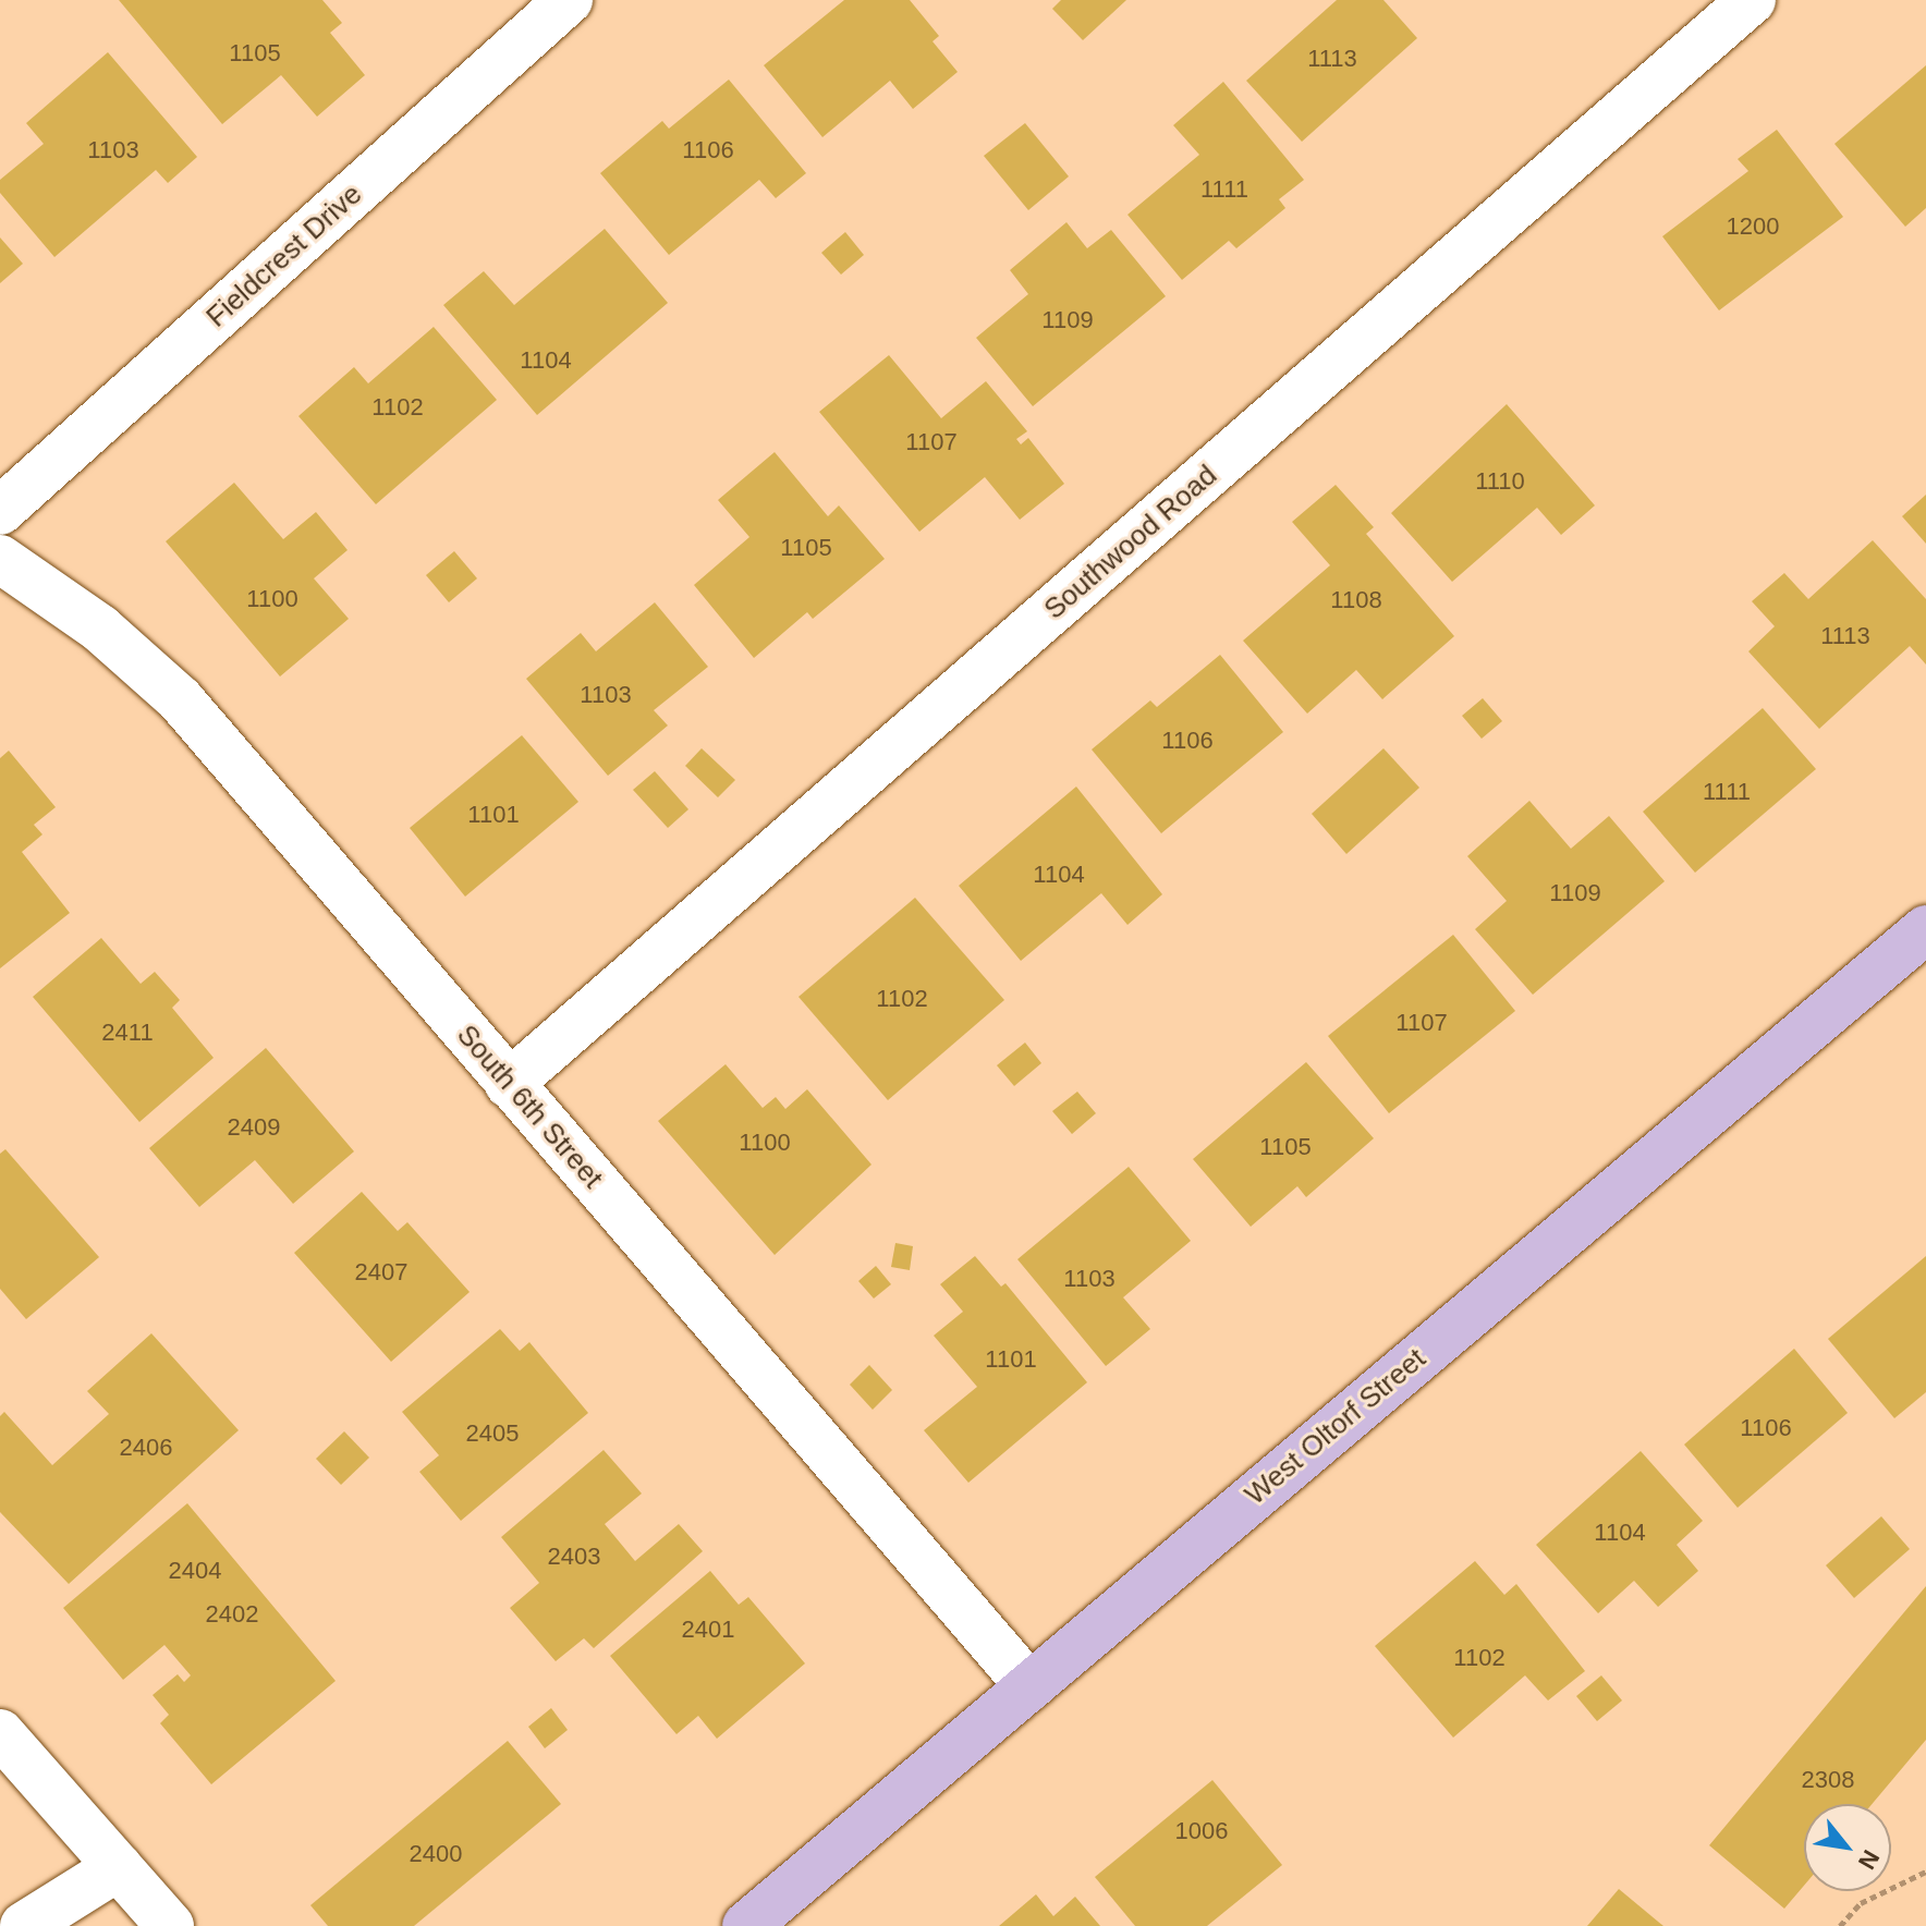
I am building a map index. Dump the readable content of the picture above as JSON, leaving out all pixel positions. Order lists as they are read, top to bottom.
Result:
{
  "streets": {
    "main road": ["West Oltorf Street"],
    "street": ["Fieldcrest Drive", "Southwood Road", "South 6th Street"]
  },
  "crossings": [
    ["Southwood Road", "South 6th Street"],
    ["South 6th Street", "West Oltorf Street"]
  ],
  "house_numbers": [
    "1105",
    "1113",
    "1103",
    "1106",
    "1111",
    "1200",
    "1109",
    "1104",
    "1102",
    "1107",
    "1110",
    "1105",
    "1100",
    "1108",
    "1113",
    "1103",
    "1106",
    "1111",
    "1101",
    "1104",
    "1109",
    "1102",
    "1107",
    "2411",
    "2409",
    "1100",
    "1105",
    "2407",
    "1103",
    "1101",
    "1106",
    "2405",
    "2406",
    "1104",
    "2403",
    "2404",
    "2402",
    "2401",
    "1102",
    "2308",
    "1006",
    "2400"
  ],
  "north": "bottom right"
}
